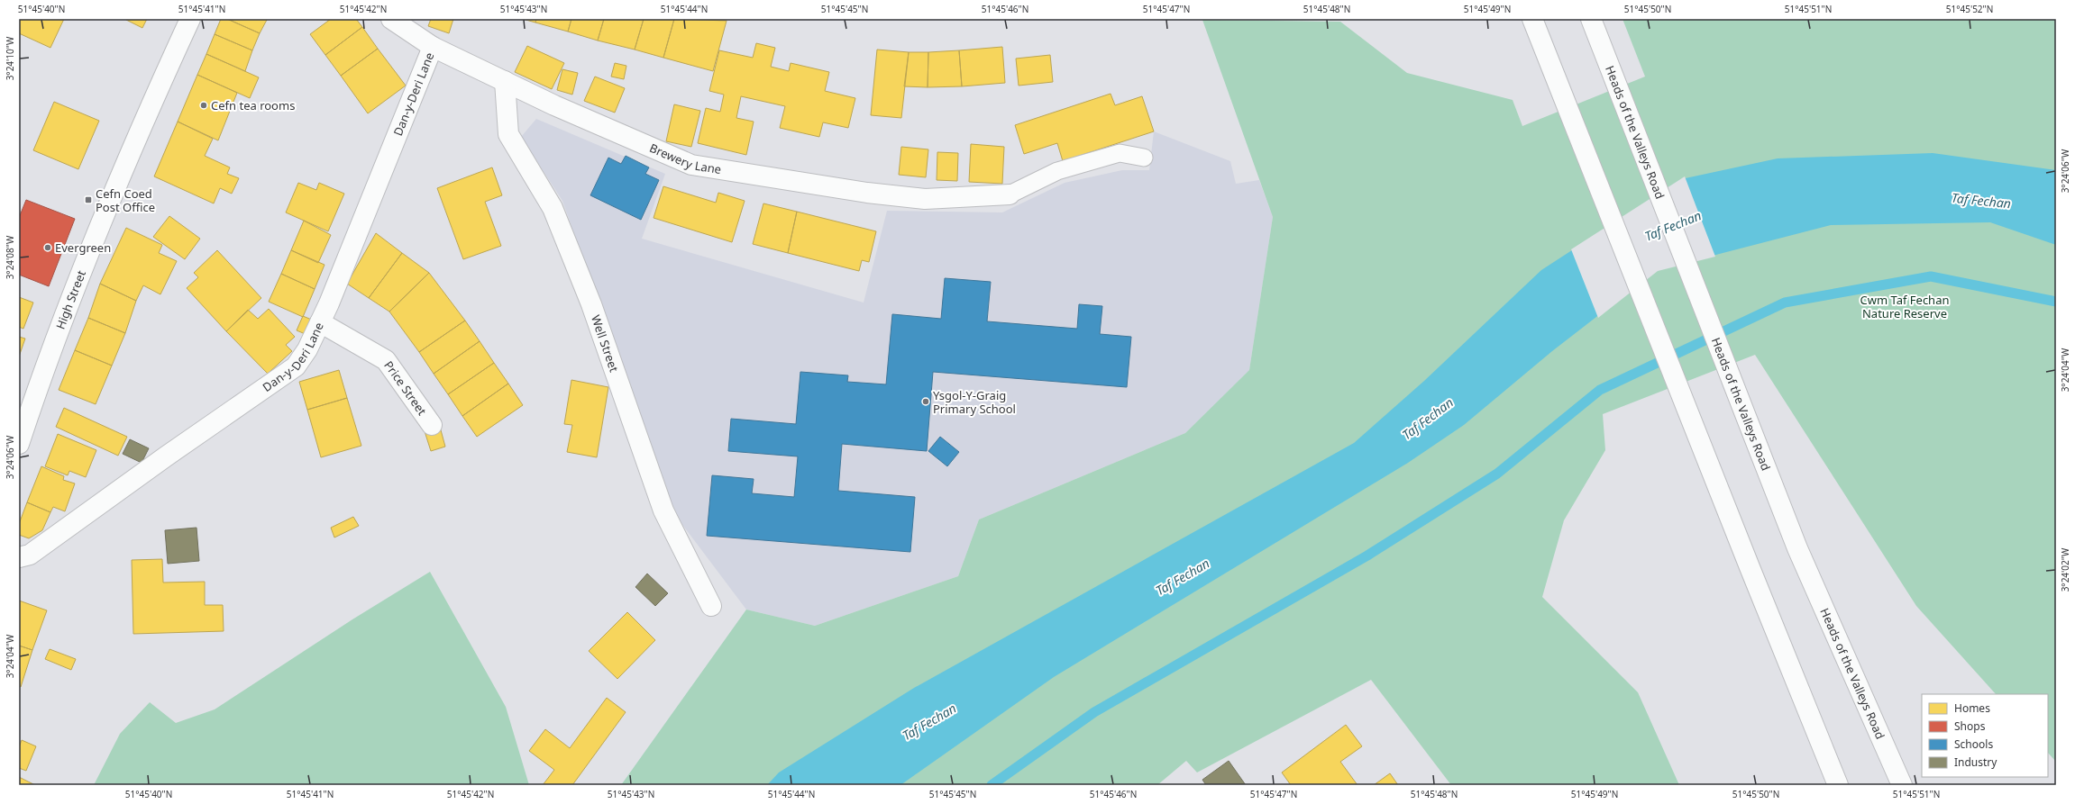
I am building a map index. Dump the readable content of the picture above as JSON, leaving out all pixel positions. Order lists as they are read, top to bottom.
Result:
{
  "streets": {
    "main road": [
      "Dan-y-Deri Lane",
      "Heads of the Valleys Road",
      "Brewery Lane",
      "High Street",
      "Well Street",
      "Price Street"
    ]
  },
  "crossings": [
    ["Dan-y-Deri Lane", "Brewery Lane"],
    ["Dan-y-Deri Lane", "Price Street"],
    ["Brewery Lane", "Well Street"]
  ],
  "water": ["Taf Fechan"],
  "parks": ["Cwm Taf Fechan Nature Reserve"],
  "places": {
    "other": ["Cefn tea rooms", "Evergreen", "Ysgol-Y-Graig Primary School"],
    "transit": ["Cefn Coed Post Office"]
  },
  "legend": [
    "Homes",
    "Shops",
    "Schools",
    "Industry"
  ],
  "coordinates": [
    "51°45'40\"N",
    "51°45'41\"N",
    "51°45'42\"N",
    "51°45'43\"N",
    "51°45'44\"N",
    "51°45'45\"N",
    "51°45'46\"N",
    "51°45'47\"N",
    "51°45'48\"N",
    "51°45'49\"N",
    "51°45'50\"N",
    "51°45'51\"N",
    "51°45'52\"N",
    "3°24'10\"W",
    "3°24'06\"W",
    "3°24'08\"W",
    "3°24'04\"W",
    "3°24'02\"W"
  ]
}
